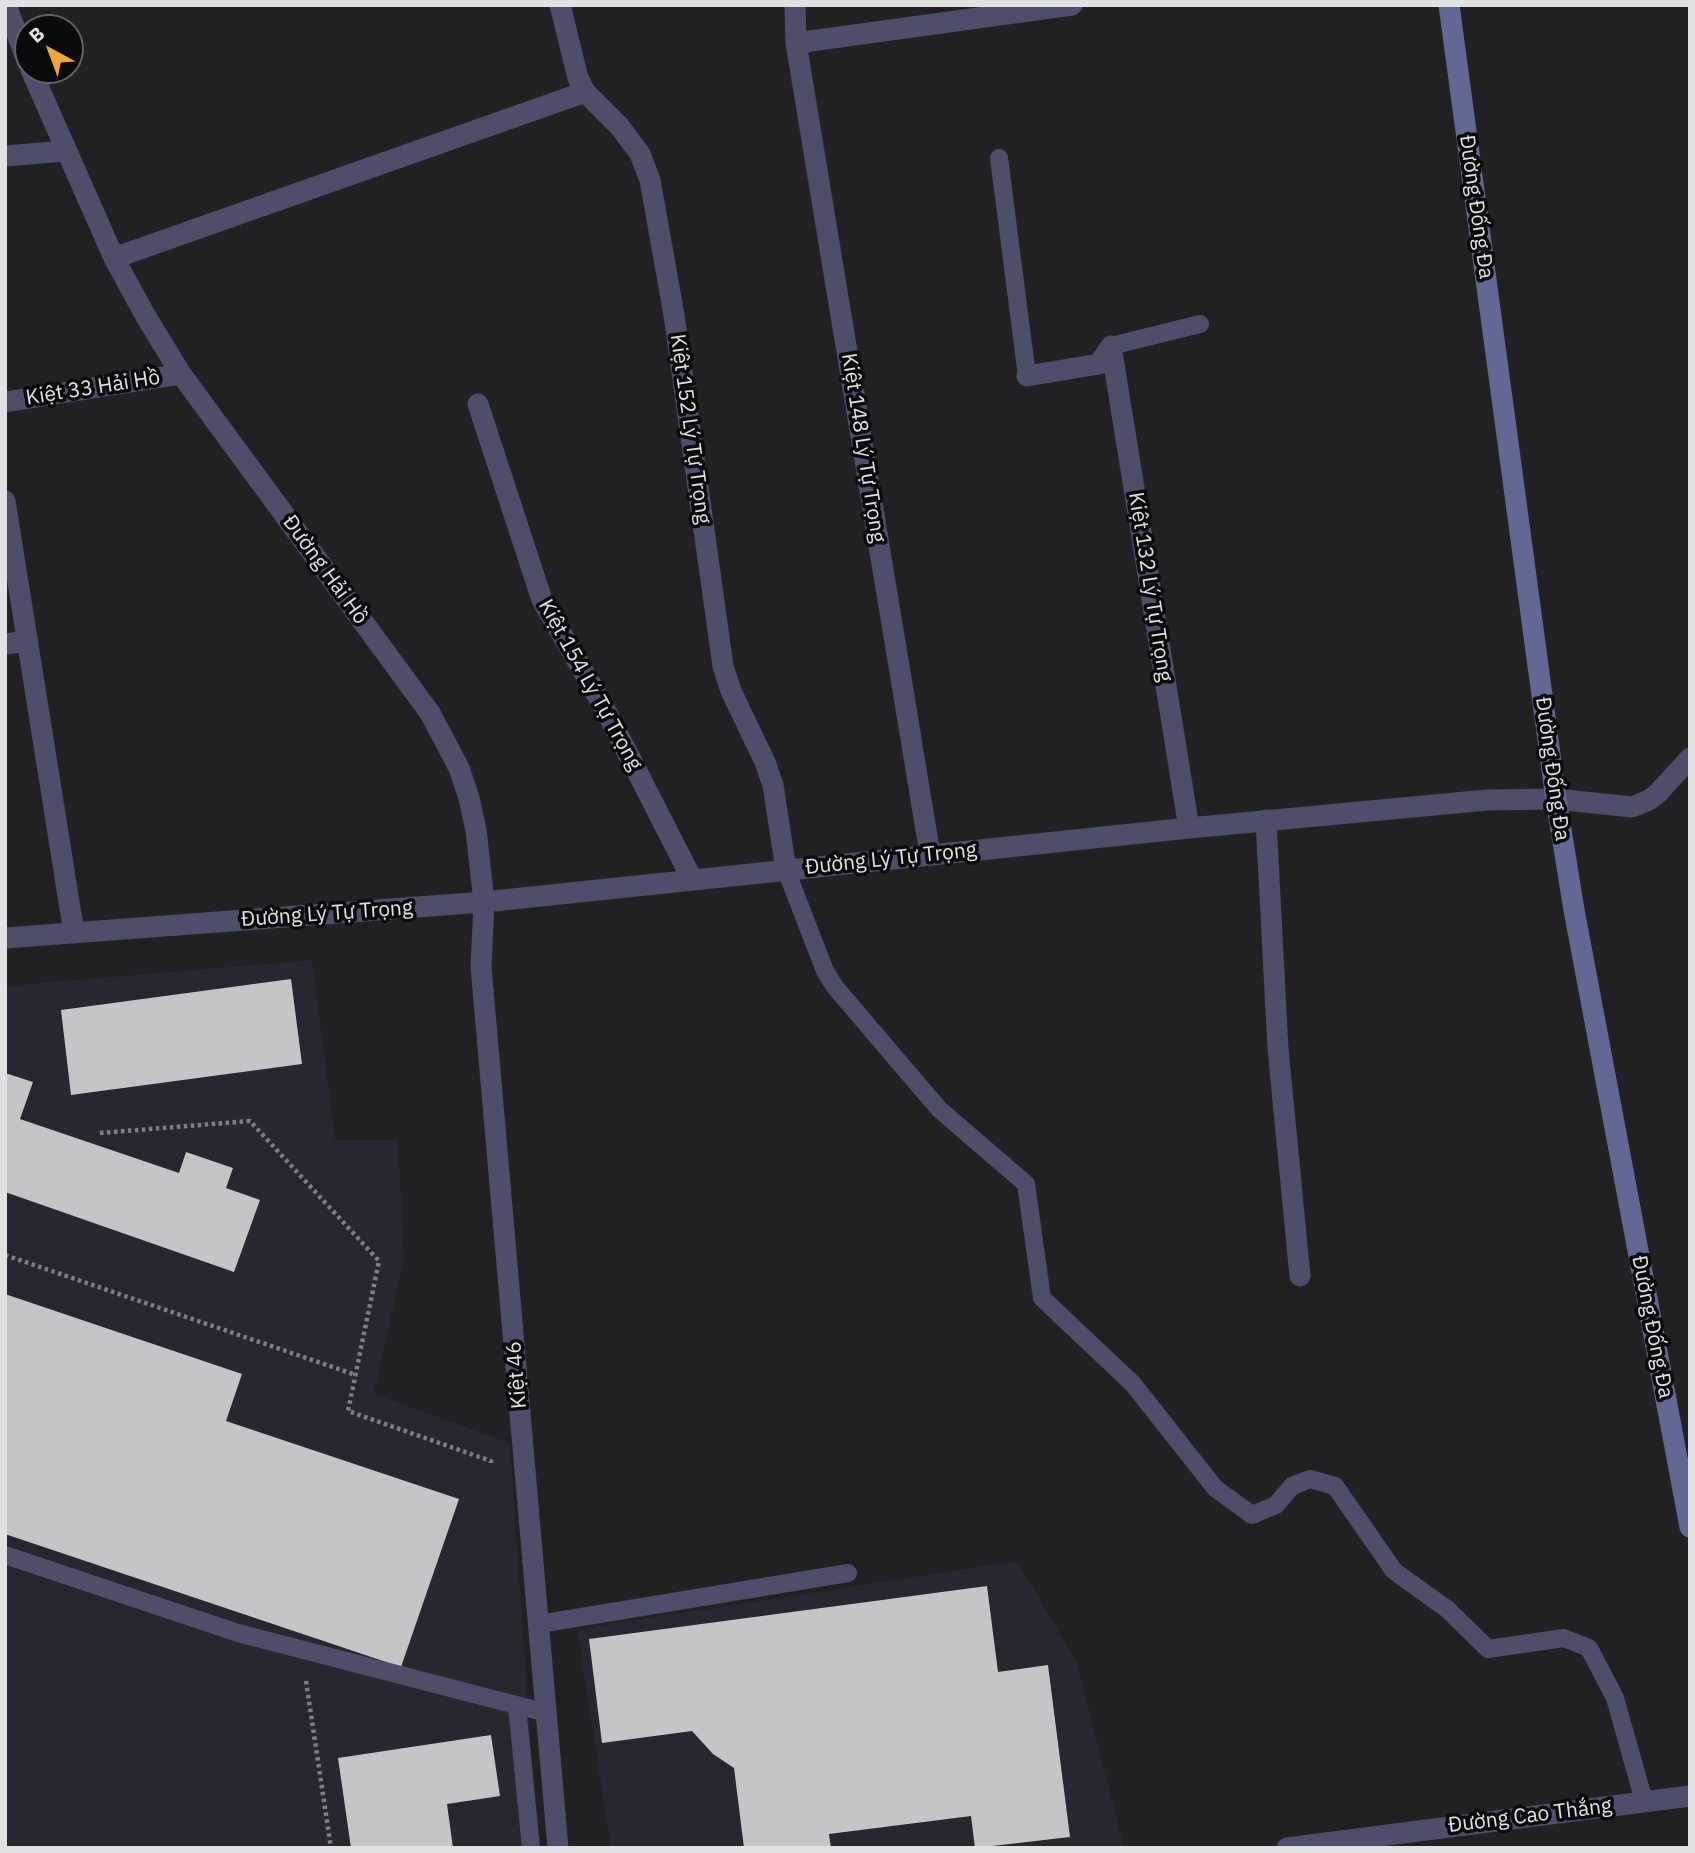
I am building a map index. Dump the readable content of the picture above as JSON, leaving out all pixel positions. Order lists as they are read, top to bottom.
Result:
{
  "streets": {
    "main road": ["Đường Đống Đa"],
    "street": [
      "Kiệt 33 Hải Hồ",
      "Kiệt 152 Lý Tự Trọng",
      "Kiệt 148 Lý Tự Trọng",
      "Đường Hải Hồ",
      "Kiệt 132 Lý Tự Trọng",
      "Kiệt 154 Lý Tự Trọng",
      "Đường Lý Tự Trọng",
      "Kiệt 46",
      "Đường Cao Thắng"
    ]
  },
  "crossings": [
    ["Đường Đống Đa", "Đường Lý Tự Trọng"],
    ["Kiệt 33 Hải Hồ", "Đường Hải Hồ"],
    ["Kiệt 152 Lý Tự Trọng", "Đường Lý Tự Trọng"],
    ["Kiệt 148 Lý Tự Trọng", "Đường Lý Tự Trọng"],
    ["Đường Hải Hồ", "Đường Lý Tự Trọng"],
    ["Đường Hải Hồ", "Kiệt 46"],
    ["Kiệt 132 Lý Tự Trọng", "Đường Lý Tự Trọng"],
    ["Kiệt 154 Lý Tự Trọng", "Đường Lý Tự Trọng"],
    ["Đường Lý Tự Trọng", "Kiệt 46"]
  ],
  "north": "top left"
}
